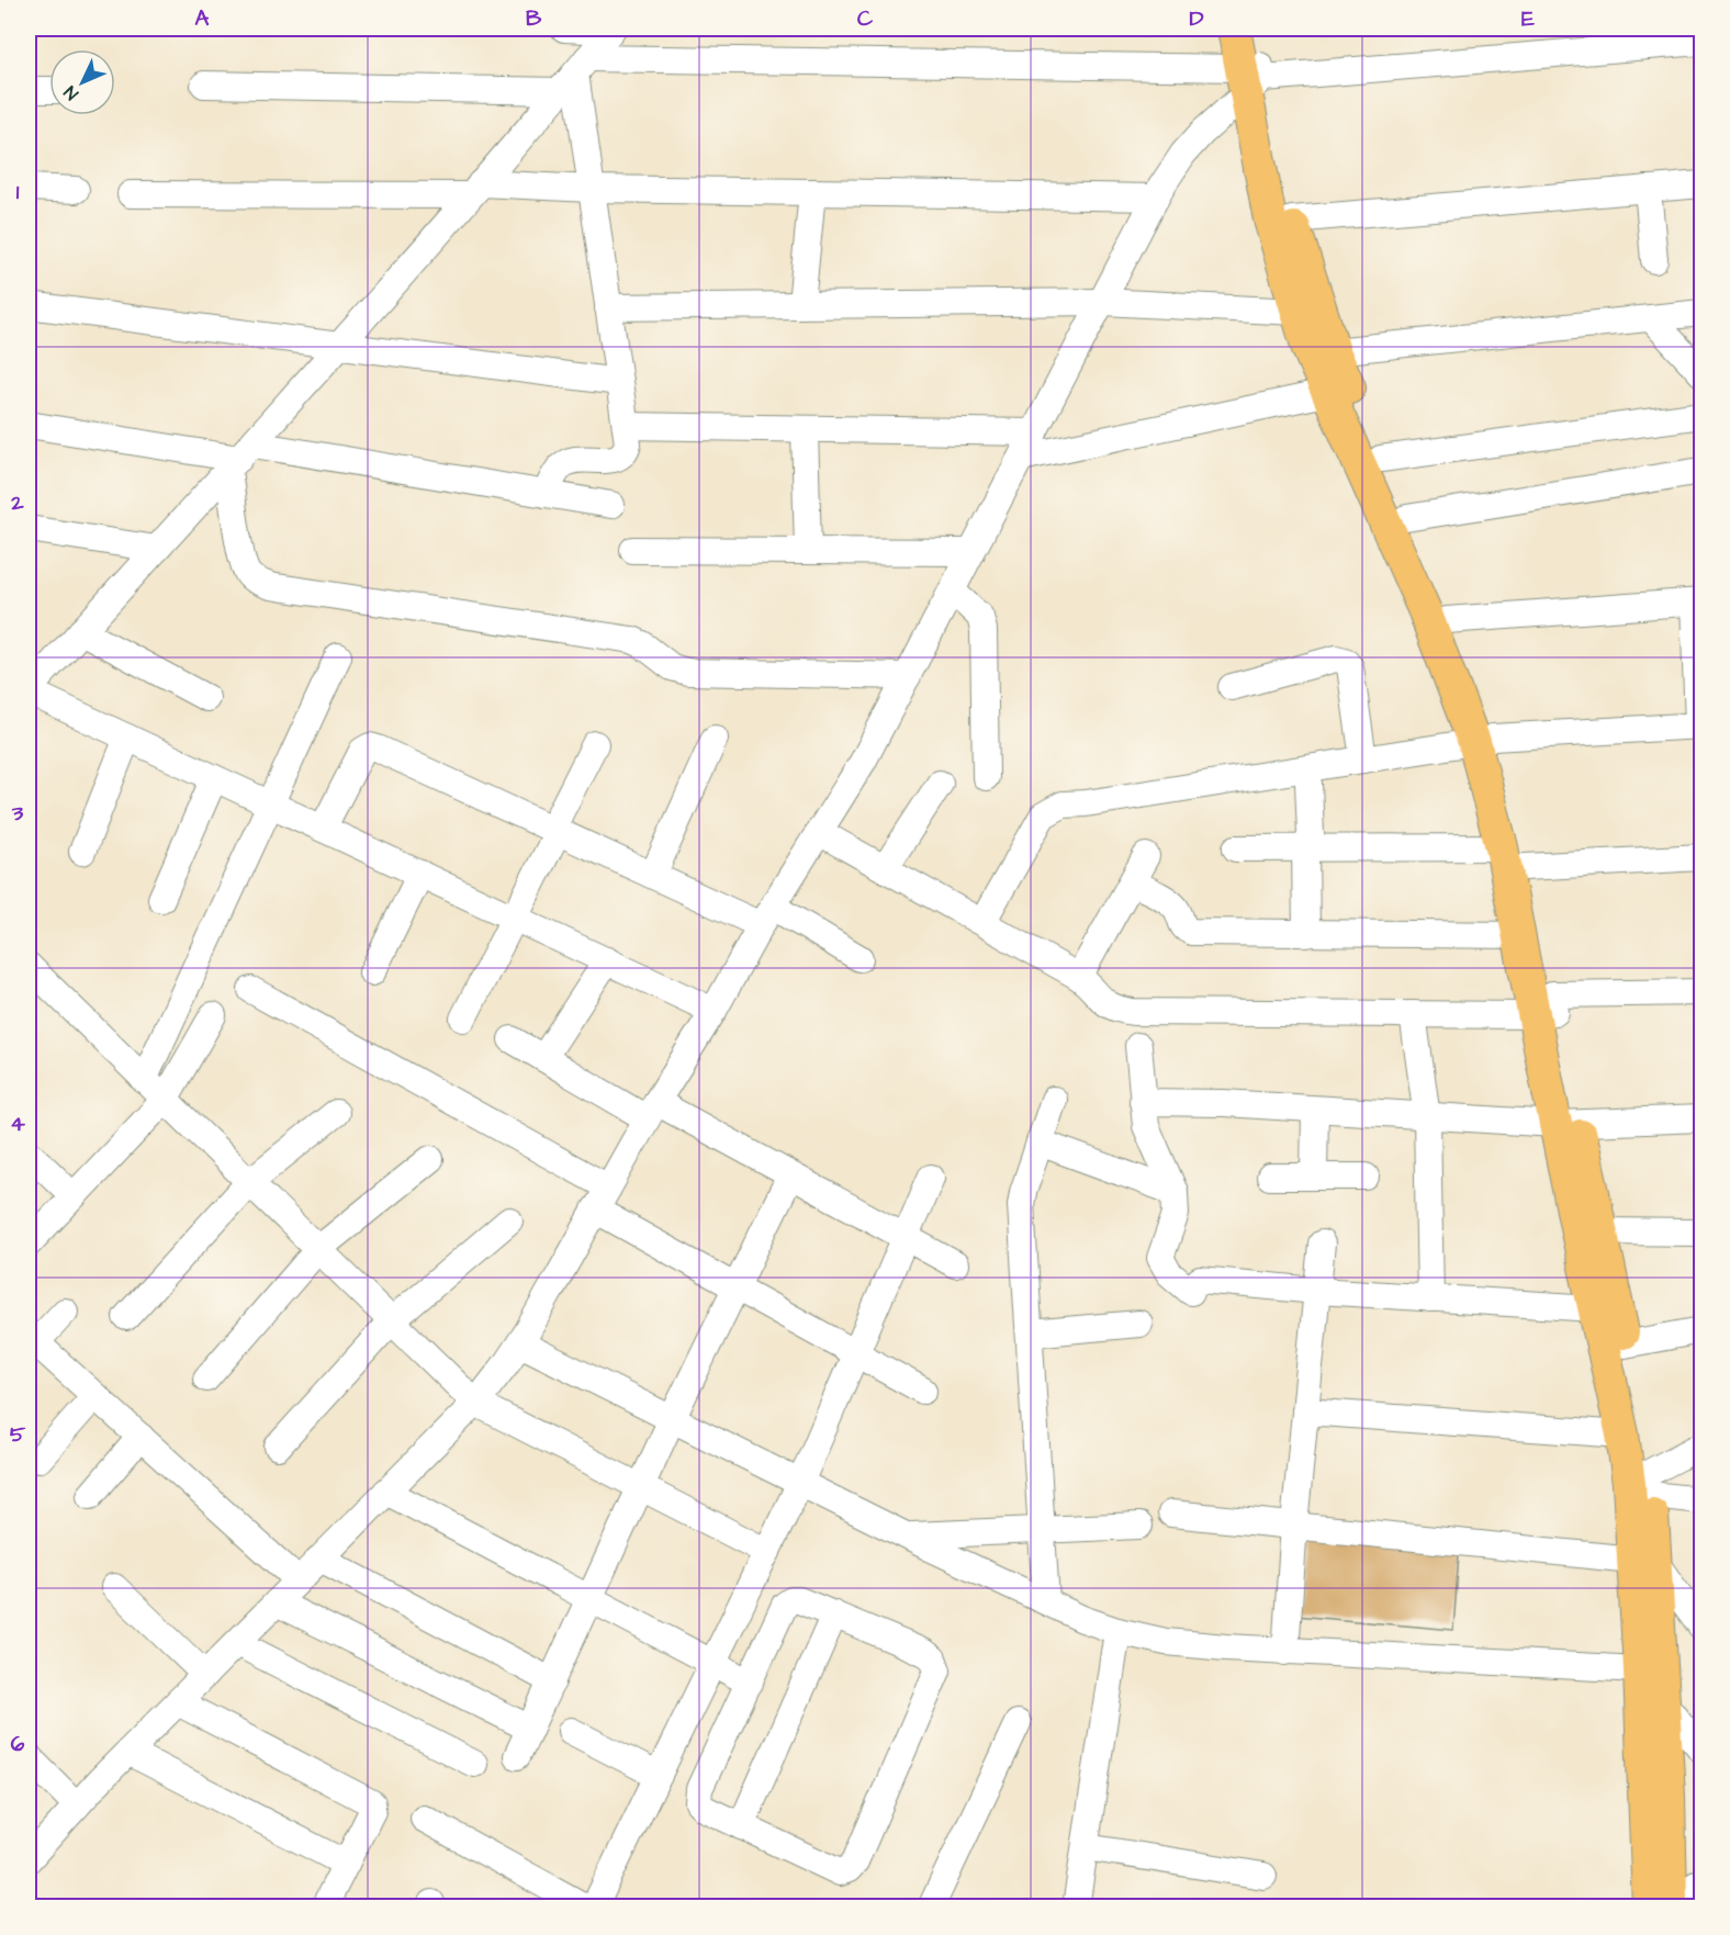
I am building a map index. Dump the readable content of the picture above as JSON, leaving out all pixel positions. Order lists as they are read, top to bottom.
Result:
{
  "north": "bottom left",
  "grid": {
    "columns": [
      "A",
      "B",
      "C",
      "D",
      "E"
    ],
    "rows": [
      "1",
      "2",
      "3",
      "4",
      "5",
      "6"
    ]
  }
}
